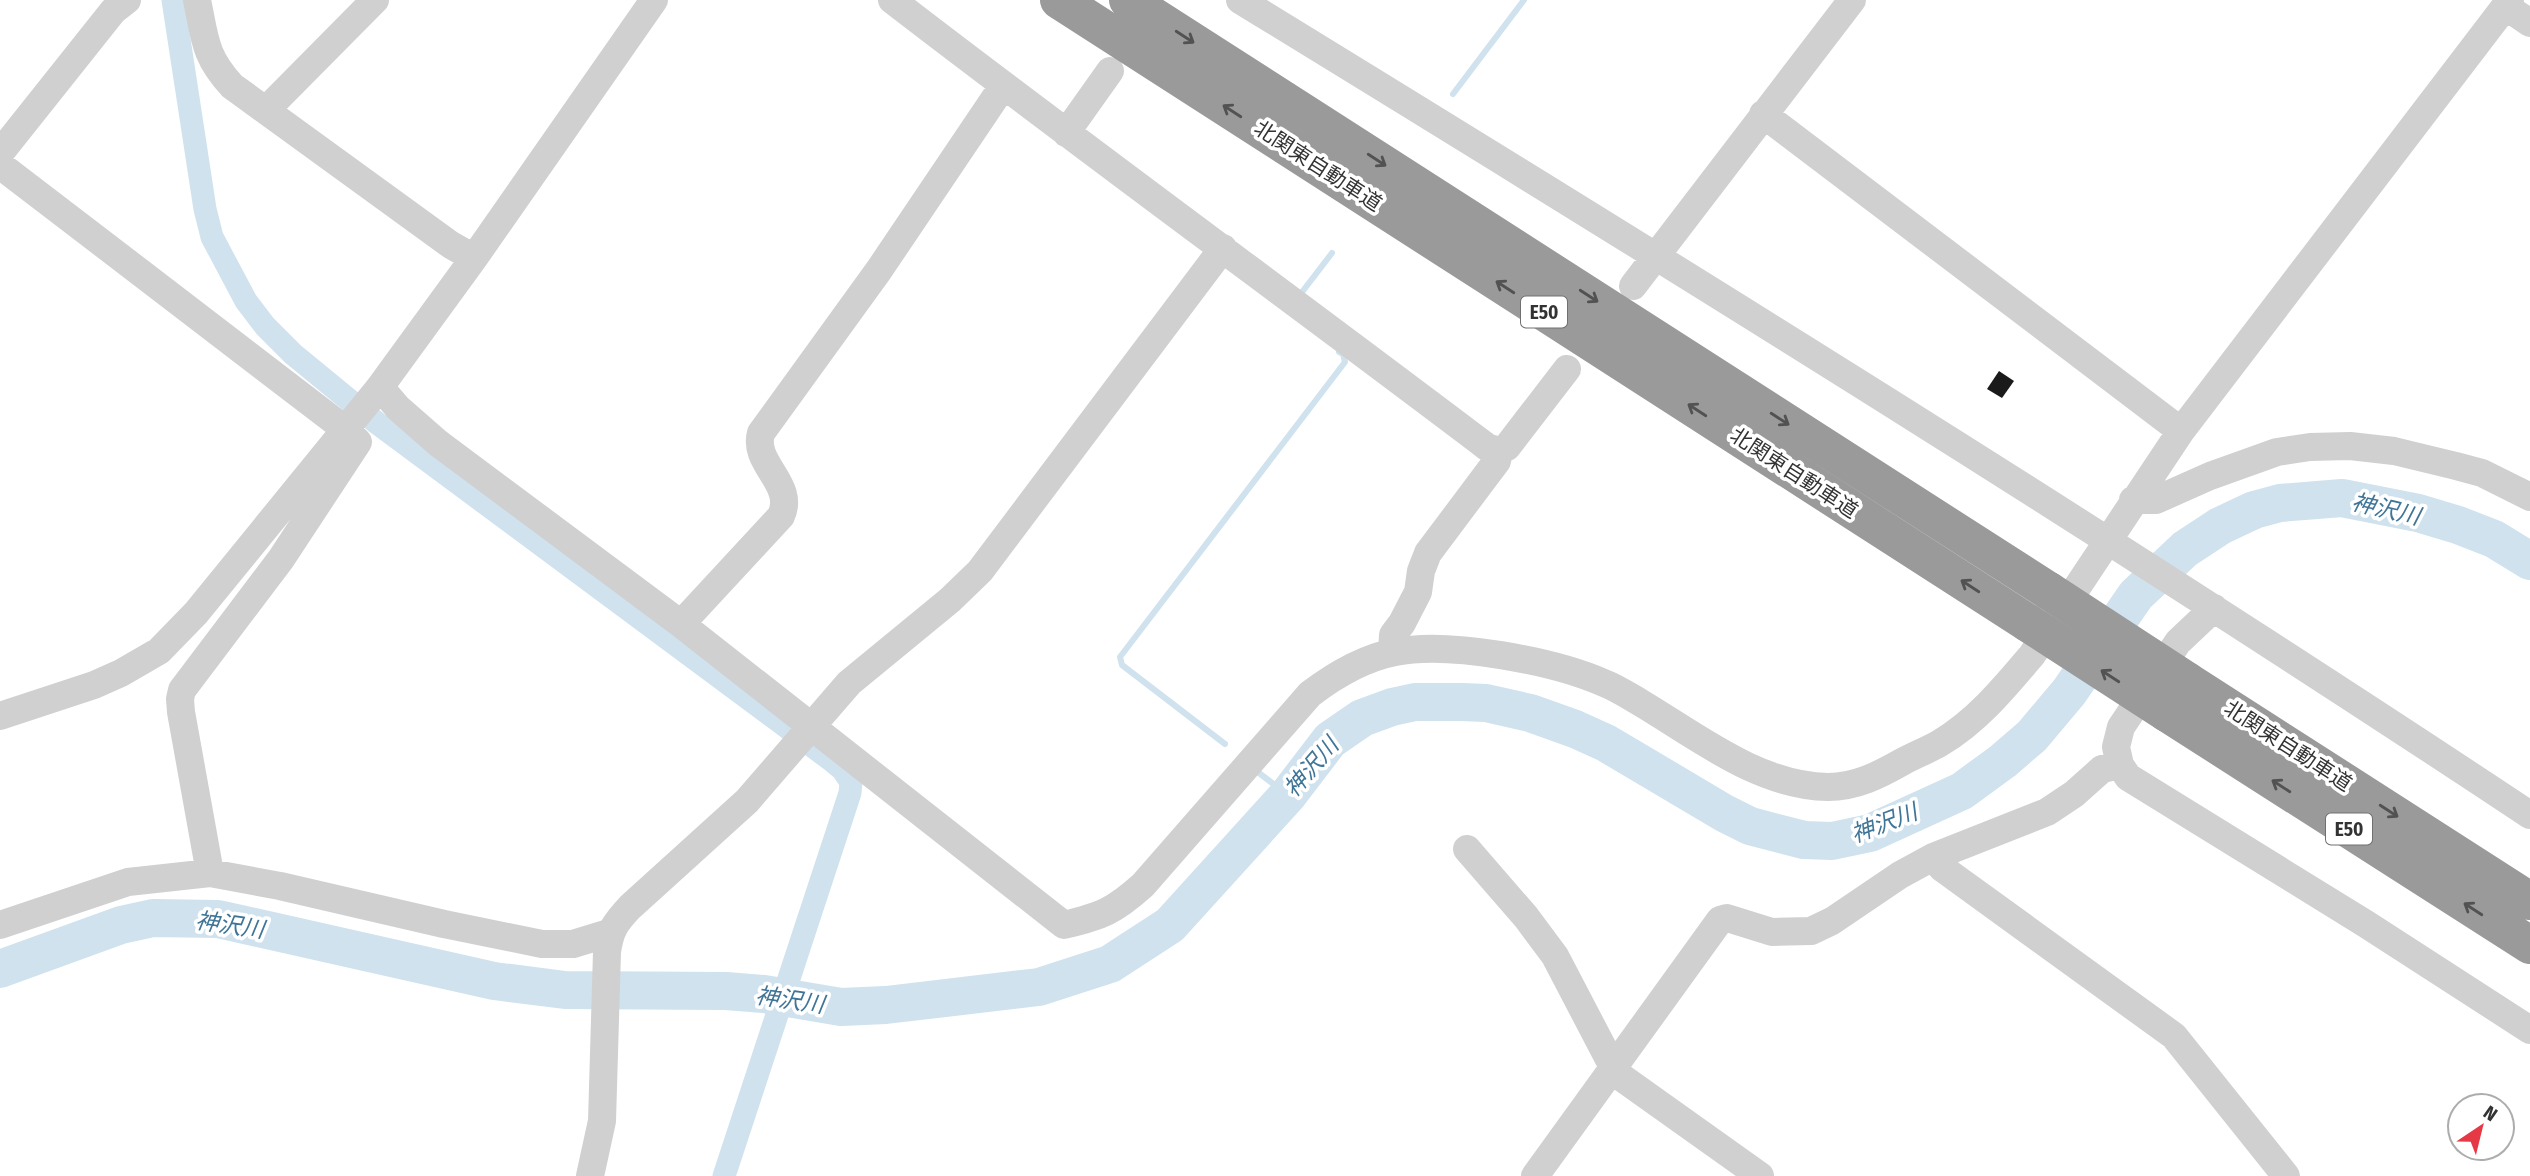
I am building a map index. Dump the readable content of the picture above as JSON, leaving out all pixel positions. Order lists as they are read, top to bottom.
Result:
{
  "streets": {
    "highway": ["北関東自動車道", "E50"]
  },
  "water": ["神沢川"],
  "north": "top right"
}
